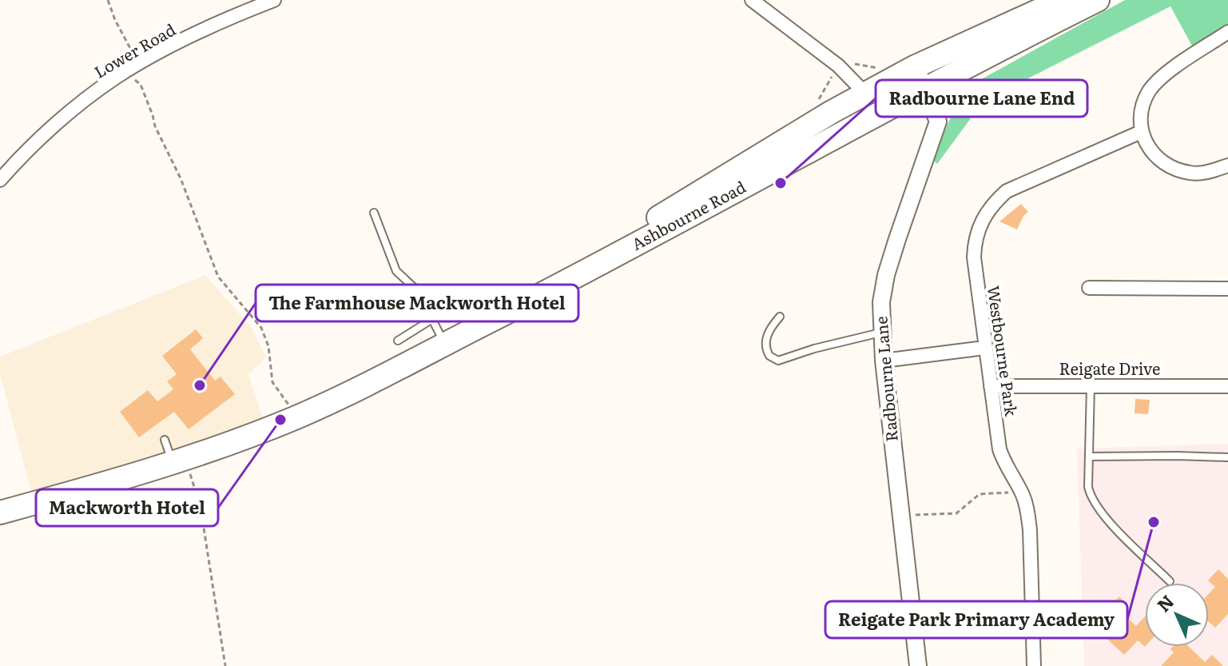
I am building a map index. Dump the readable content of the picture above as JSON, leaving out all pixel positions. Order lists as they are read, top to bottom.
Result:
{
  "streets": {
    "highway": ["Ashbourne Road"],
    "street": [
      "Lower Road",
      "Westbourne Park",
      "Reigate Drive",
      "Radbourne Lane"
    ]
  },
  "crossings": [
    ["Ashbourne Road", "Radbourne Lane"],
    ["Westbourne Park", "Reigate Drive"]
  ],
  "places": [
    "Radbourne Lane End",
    "The Farmhouse Mackworth Hotel",
    "Mackworth Hotel",
    "Reigate Park Primary Academy"
  ],
  "north": "top left"
}
